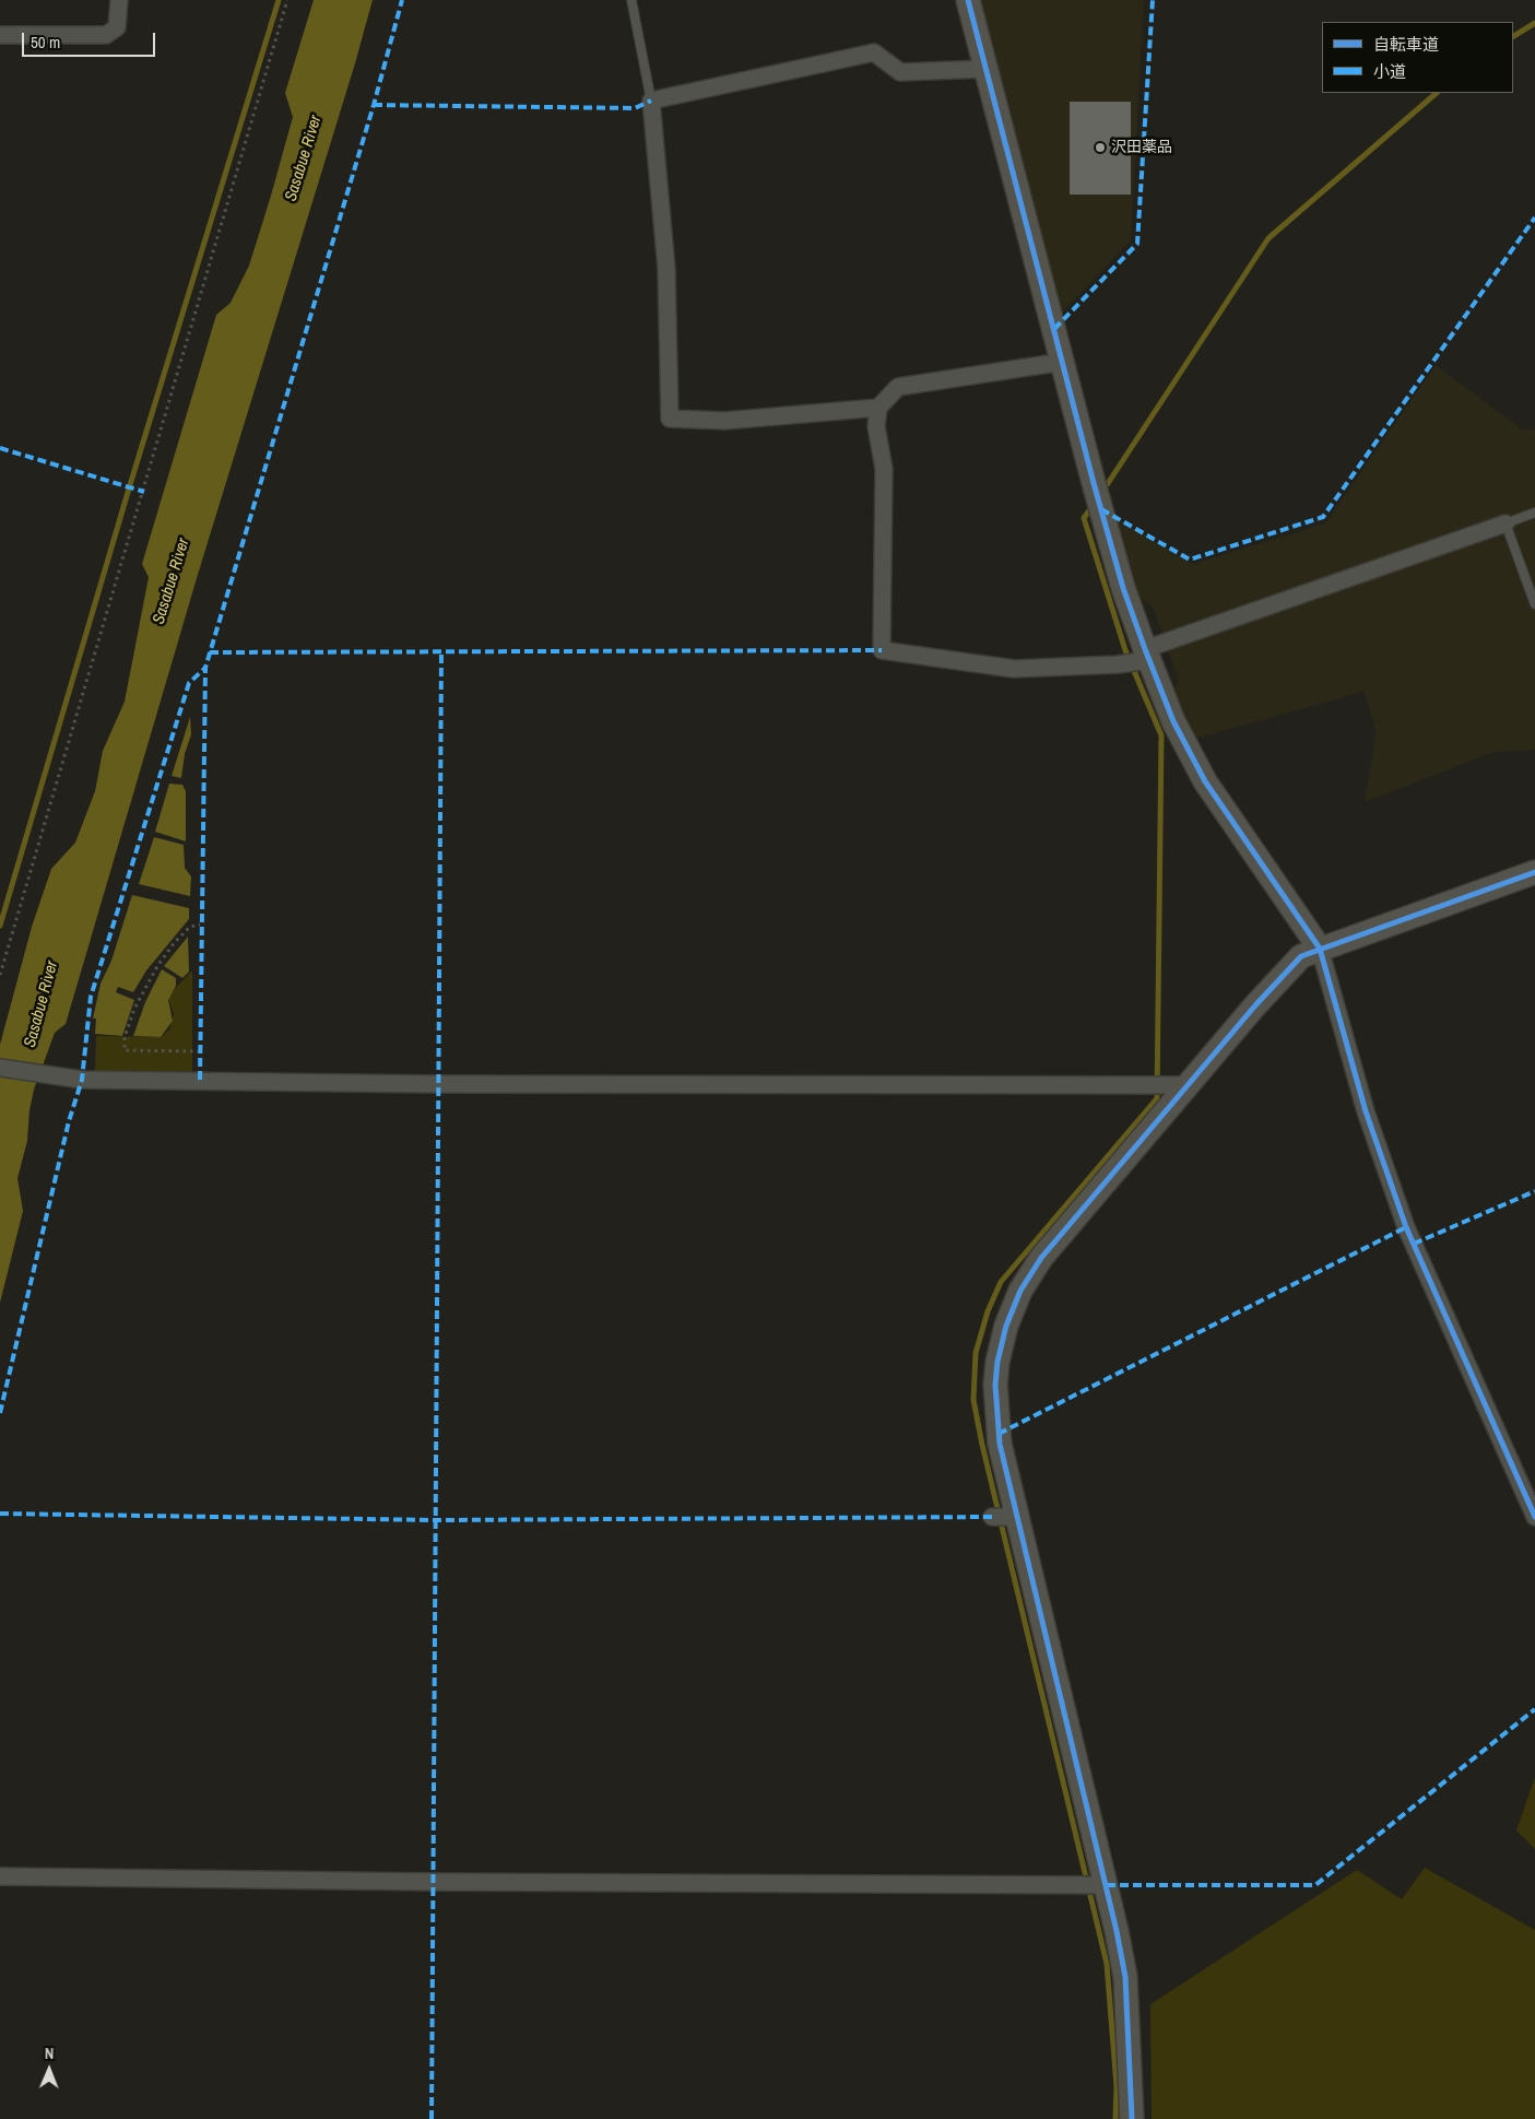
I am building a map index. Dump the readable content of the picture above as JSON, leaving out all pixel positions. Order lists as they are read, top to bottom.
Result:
{
  "water": ["Sasabue River"],
  "places": ["沢田薬品"],
  "legend": ["自転車道", "小道"],
  "scale_bar": "50 m",
  "north": "top"
}
